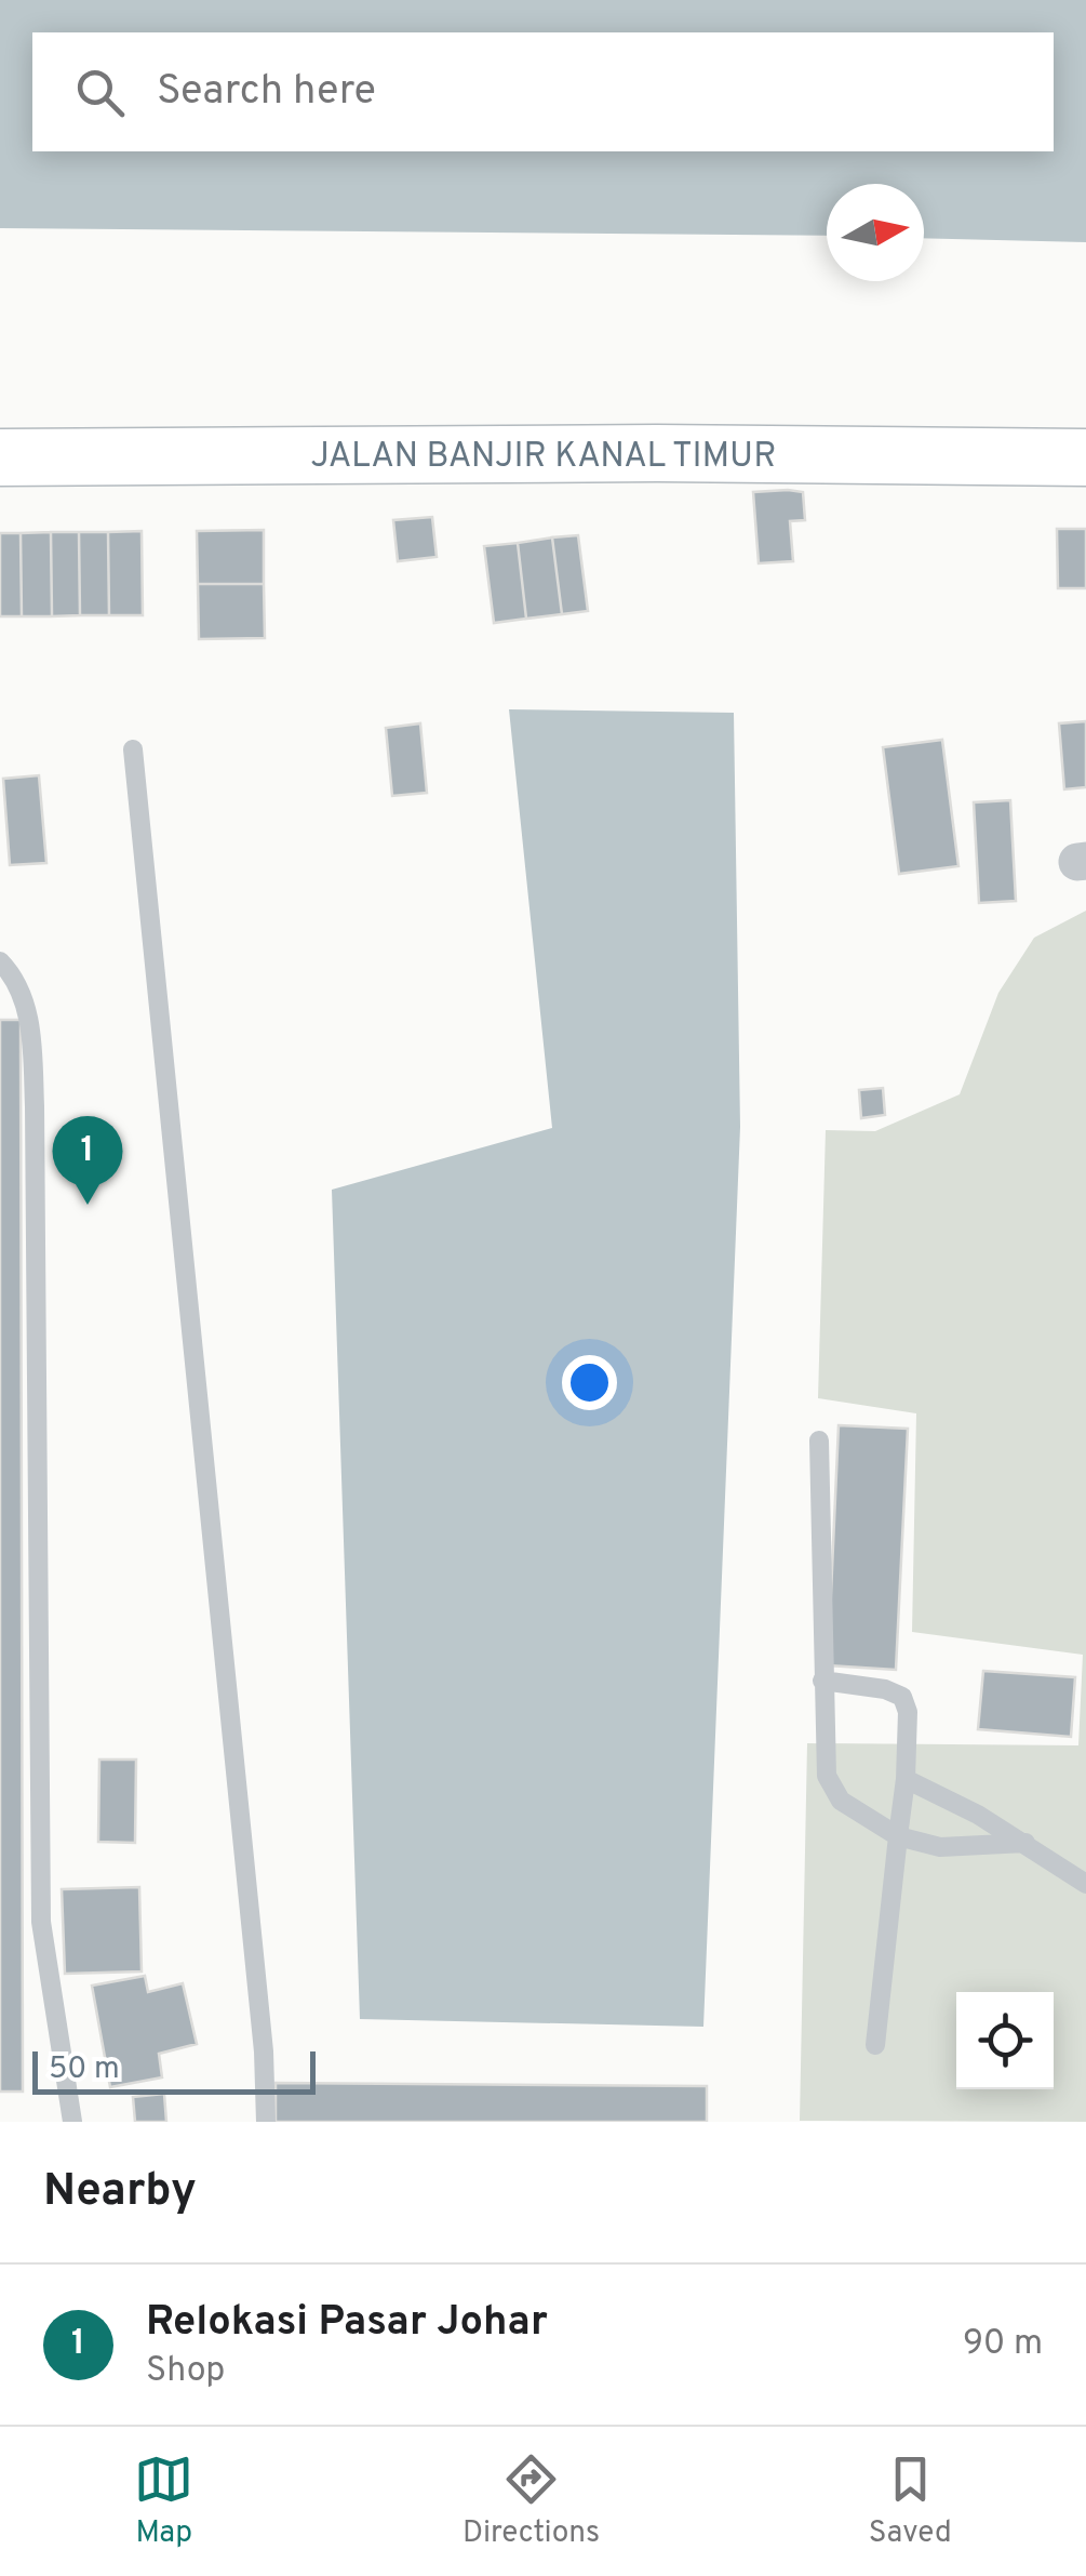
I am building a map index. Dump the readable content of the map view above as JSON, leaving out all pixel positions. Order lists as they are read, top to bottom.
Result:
{
  "streets": {
    "street": ["JALAN BANJIR KANAL TIMUR"]
  },
  "scale_bar": "50 m",
  "north": "right",
  "page": {
    "search": "Search here",
    "pins": "1",
    "scale": "50 m",
    "heading": "Nearby",
    "list": [
      {
        "mark": "1",
        "name": "Relokasi Pasar Johar",
        "note": "Shop",
        "value": "90 m"
      }
    ],
    "nav": ["Map", "Directions", "Saved"]
  }
}
